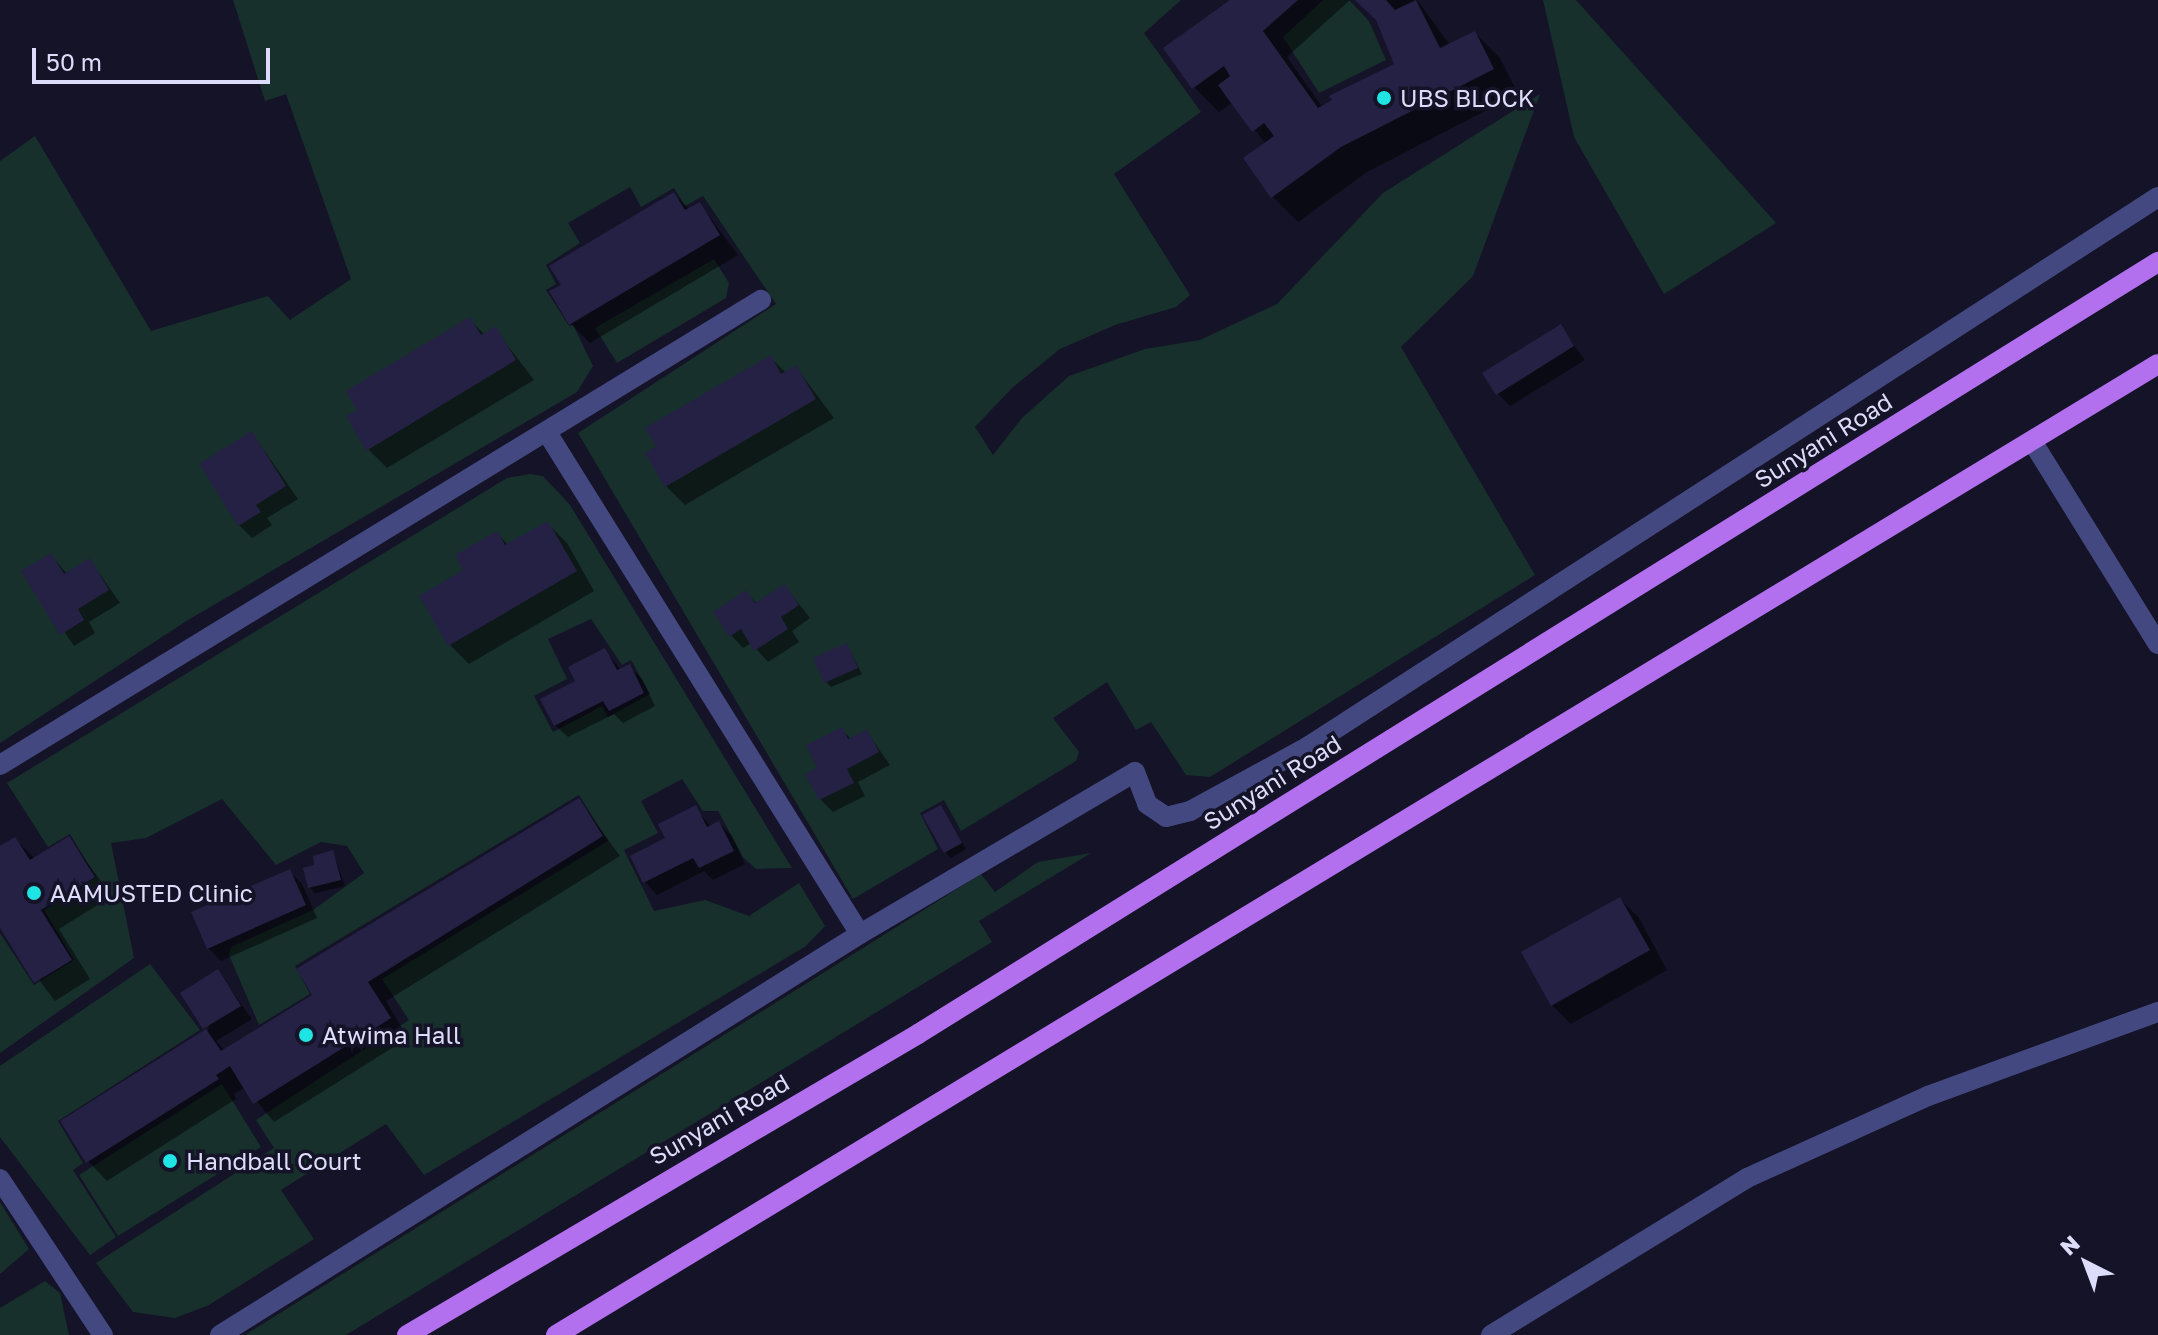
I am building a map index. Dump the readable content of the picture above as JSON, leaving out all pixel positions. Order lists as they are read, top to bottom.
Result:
{
  "streets": {
    "main road": ["Sunyani Road"]
  },
  "places": [
    "UBS BLOCK",
    "AAMUSTED Clinic",
    "Atwima Hall",
    "Handball Court"
  ],
  "scale_bar": "50 m",
  "north": "top left"
}
